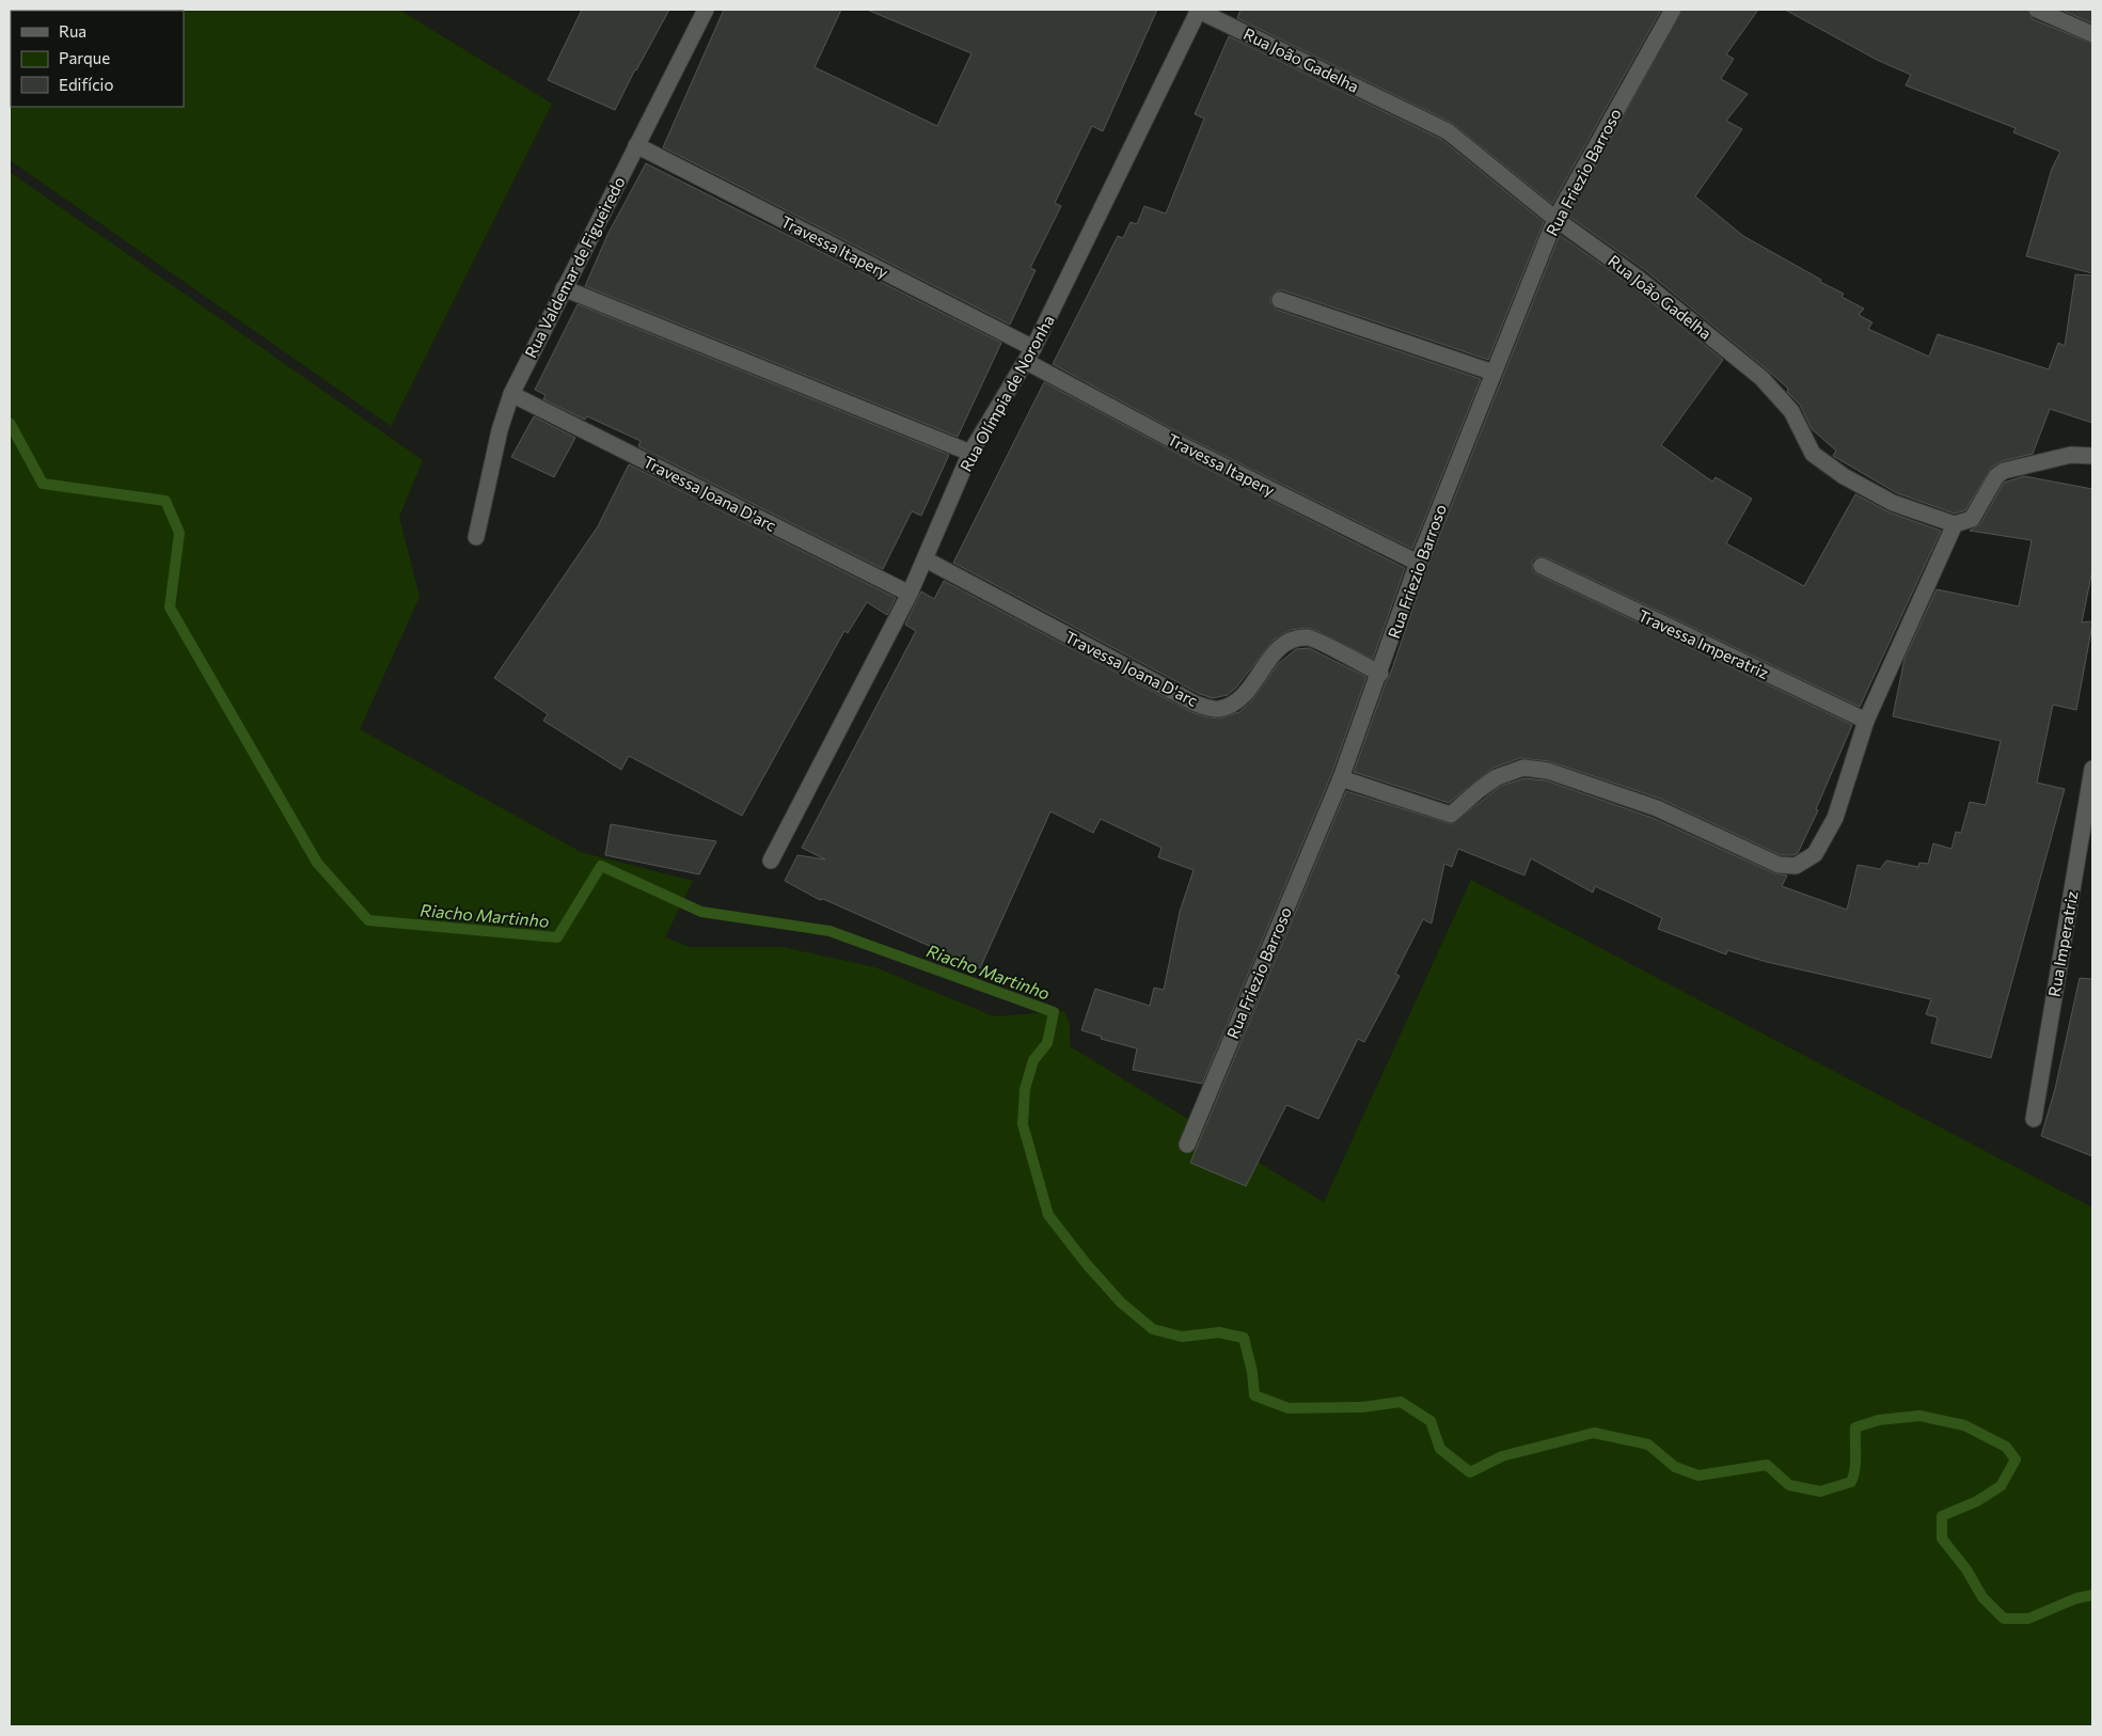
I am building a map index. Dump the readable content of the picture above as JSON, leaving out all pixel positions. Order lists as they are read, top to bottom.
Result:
{
  "streets": {
    "street": [
      "Rua João Gadelha",
      "Rua Friezio Barroso",
      "Travessa Itapery",
      "Rua Valdemar de Figueiredo",
      "Rua Olímpia de Noronha",
      "Travessa Joana D'arc",
      "Travessa Imperatriz",
      "Rua Imperatriz"
    ]
  },
  "crossings": [
    ["Rua João Gadelha", "Rua Friezio Barroso"],
    ["Rua João Gadelha", "Rua Olímpia de Noronha"],
    ["Rua Friezio Barroso", "Travessa Itapery"],
    ["Rua Friezio Barroso", "Travessa Joana D'arc"],
    ["Travessa Itapery", "Rua Valdemar de Figueiredo"],
    ["Travessa Itapery", "Rua Olímpia de Noronha"],
    ["Rua Valdemar de Figueiredo", "Travessa Joana D'arc"],
    ["Rua Olímpia de Noronha", "Travessa Joana D'arc"]
  ],
  "water": ["Riacho Martinho"],
  "legend": ["Rua", "Parque", "Edifício"]
}
